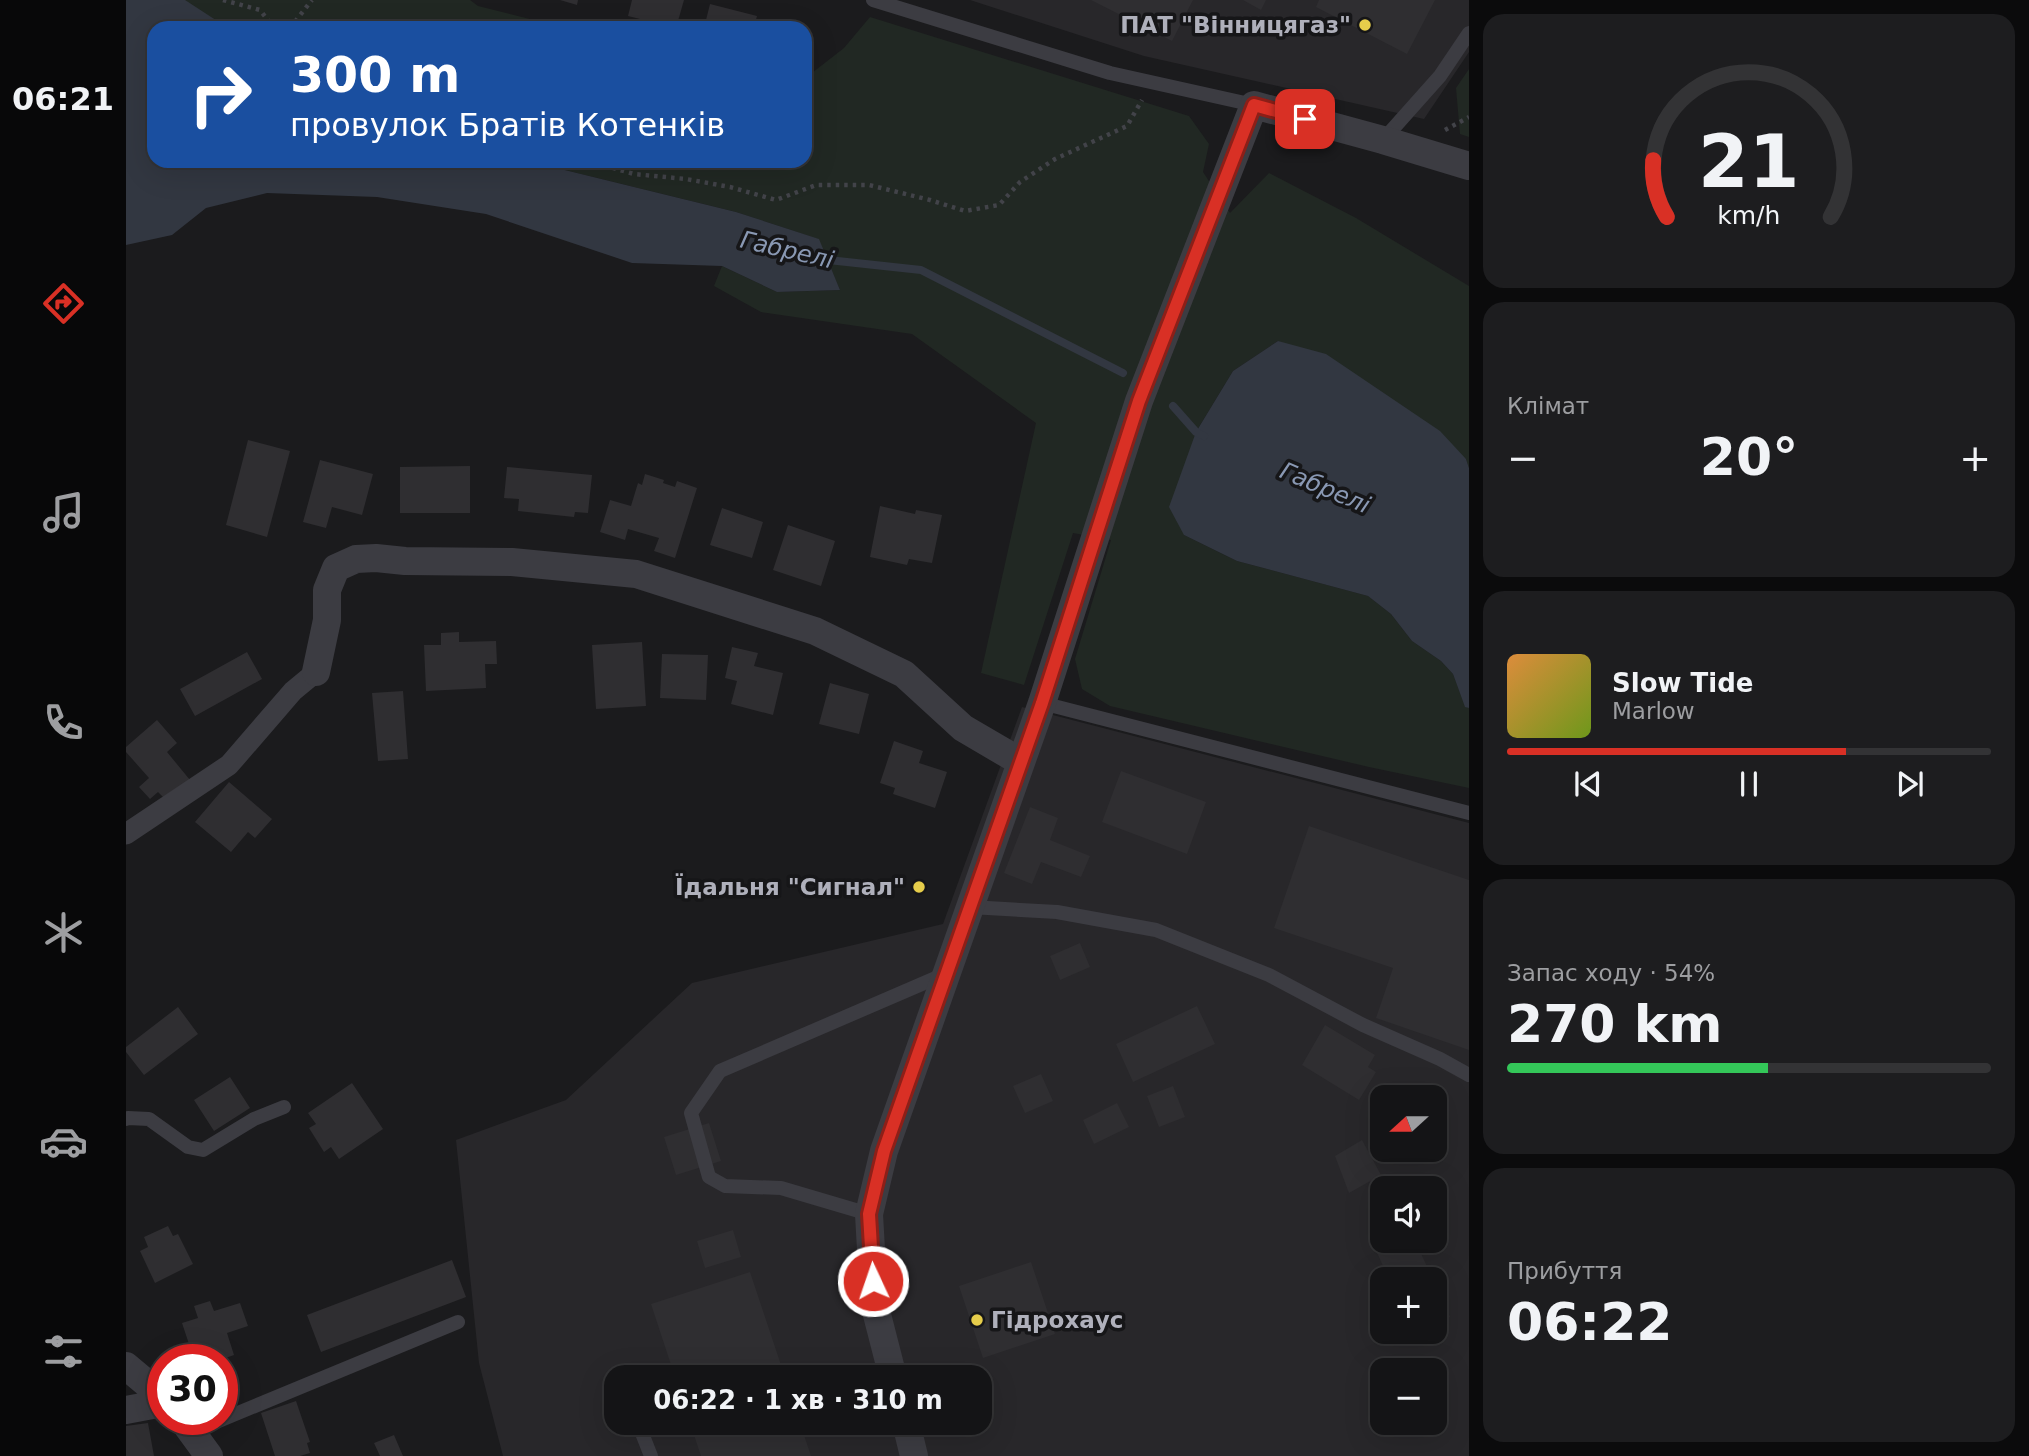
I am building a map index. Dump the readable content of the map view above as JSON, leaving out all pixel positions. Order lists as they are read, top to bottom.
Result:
{
  "water": ["Габрелі"],
  "places": ["ПАТ \"Вінницягаз\"", "Їдальня \"Сигнал\"", "Гідрохаус"],
  "north": "left",
  "page": {
    "tabs": "06:21",
    "turn": ["300 m", "провулок Братів Котенків"],
    "tile": [
      "Клімат",
      ["Запас ходу · 54%", "270 km"],
      ["Прибуття", "06:22"]
    ],
    "heat": ["−", "20°", "+"],
    "song": ["Slow Tide", "Marlow"],
    "map_buttons": ["+", "−"],
    "limit": "30",
    "trip": "06:22 · 1 хв · 310 m",
    "gauge": ["21", "km/h"]
  }
}
